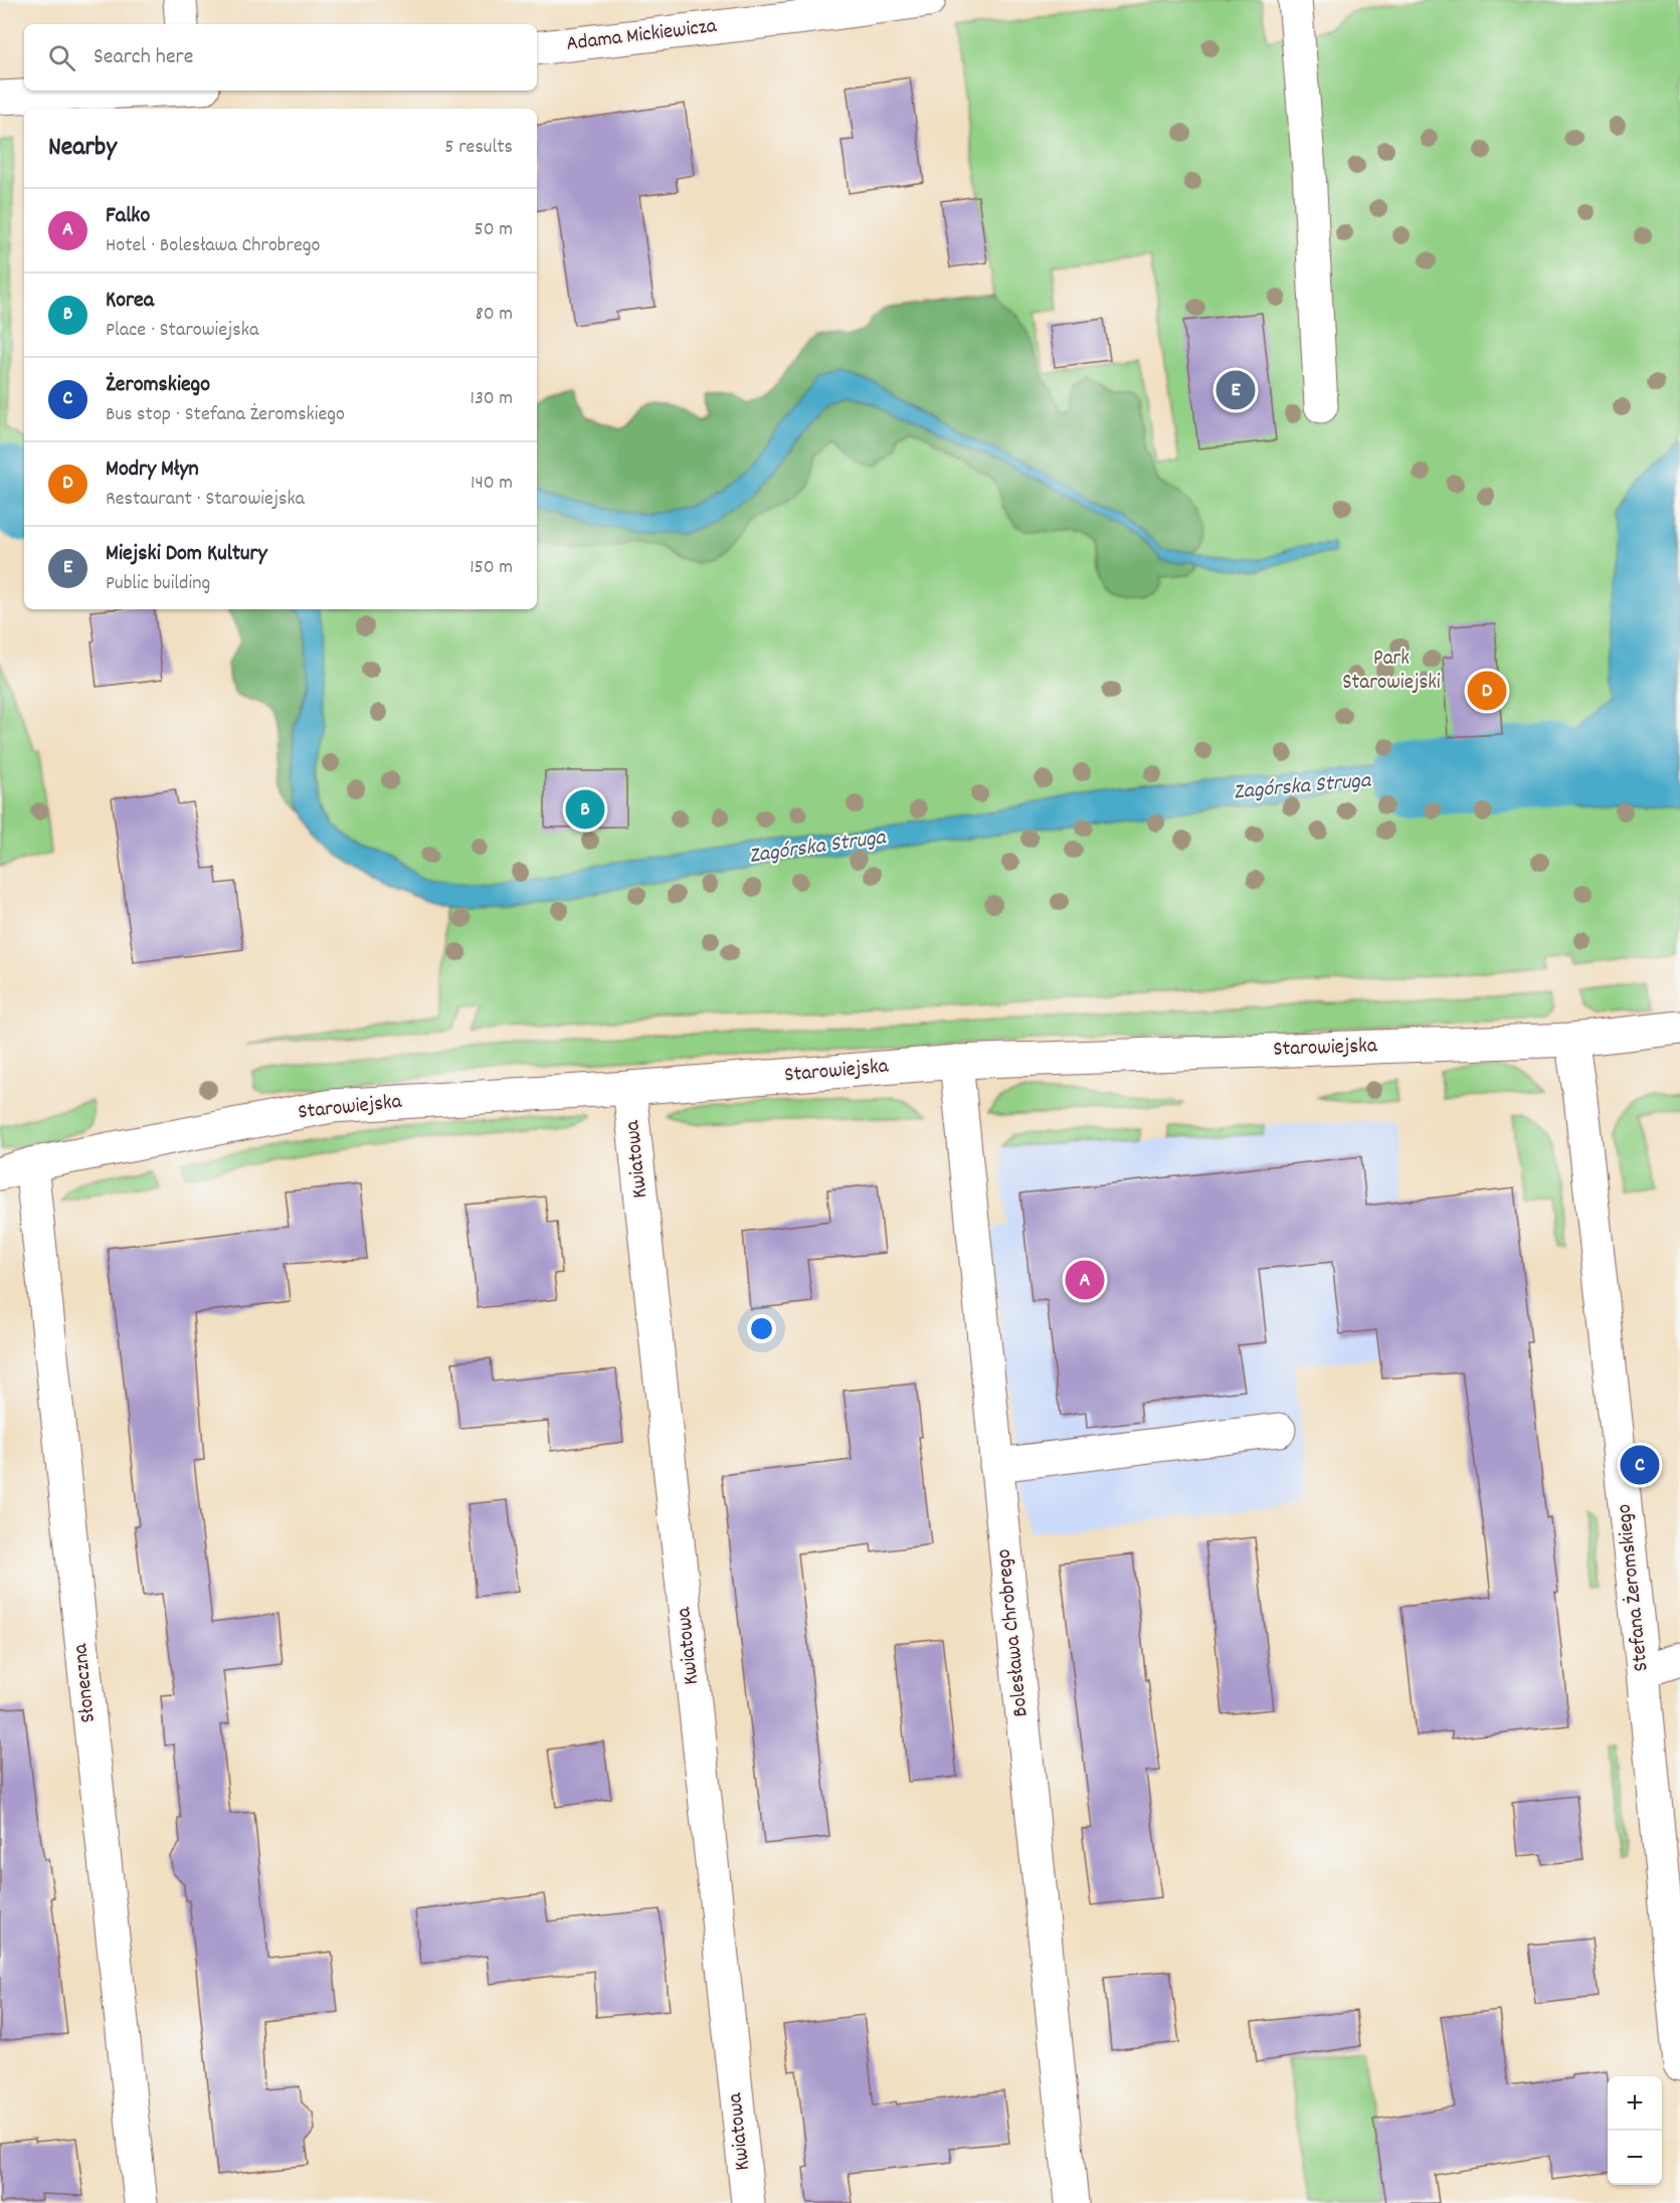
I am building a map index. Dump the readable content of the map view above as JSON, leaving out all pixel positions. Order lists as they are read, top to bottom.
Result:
{
  "streets": {
    "street": [
      "Adama Mickiewicza",
      "Starowiejska",
      "Kwiatowa",
      "Stefana Żeromskiego",
      "Bolesława Chrobrego",
      "Słoneczna"
    ]
  },
  "crossings": [
    ["Starowiejska", "Kwiatowa"],
    ["Starowiejska", "Stefana Żeromskiego"],
    ["Starowiejska", "Bolesława Chrobrego"],
    ["Starowiejska", "Słoneczna"]
  ],
  "water": ["Zagórska Struga"],
  "parks": ["Park Starowiejski"],
  "page": {
    "search": "Search here",
    "heading": ["Nearby", "5 results"],
    "list": [
      {
        "mark": "A",
        "name": "Falko",
        "note": "Hotel · Bolesława Chrobrego",
        "value": "50 m"
      },
      {
        "mark": "B",
        "name": "Korea",
        "note": "Place · Starowiejska",
        "value": "80 m"
      },
      {
        "mark": "C",
        "name": "Żeromskiego",
        "note": "Bus stop · Stefana Żeromskiego",
        "value": "130 m"
      },
      {
        "mark": "D",
        "name": "Modry Młyn",
        "note": "Restaurant · Starowiejska",
        "value": "140 m"
      },
      {
        "mark": "E",
        "name": "Miejski Dom Kultury",
        "note": "Public building",
        "value": "150 m"
      }
    ],
    "pins": [
      "E",
      "D",
      "B",
      "A",
      "C"
    ],
    "map_buttons": ["+", "−"]
  }
}
